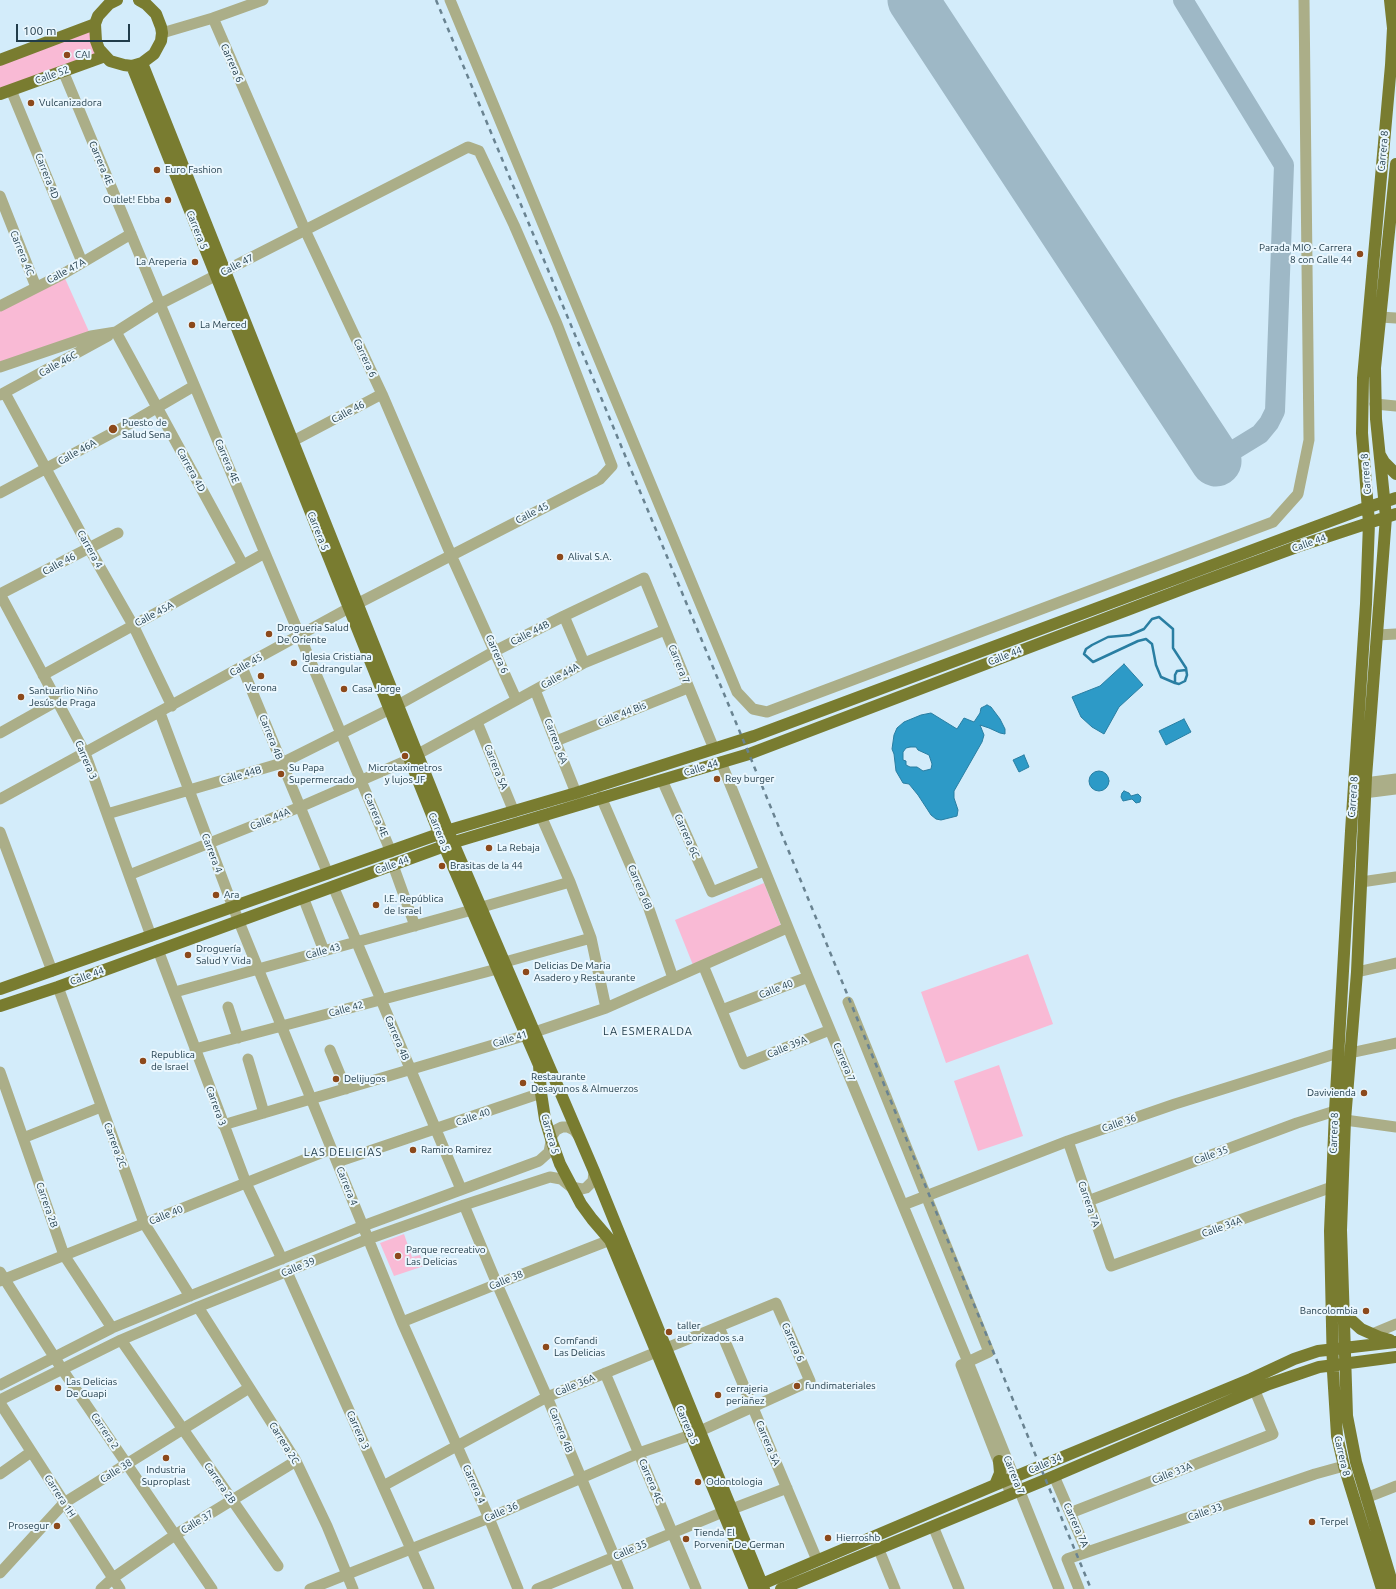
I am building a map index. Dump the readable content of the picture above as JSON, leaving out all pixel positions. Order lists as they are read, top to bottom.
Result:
{
  "streets": {
    "main road": [
      "Calle 52",
      "Carrera 8",
      "Carrera 5",
      "Calle 44",
      "Calle 34"
    ],
    "street": [
      "Carrera 6",
      "Carrera 4E",
      "Carrera 4D",
      "Carrera 4C",
      "Calle 47",
      "Calle 47A",
      "Calle 46C",
      "Calle 46",
      "Calle 46A",
      "Calle 45",
      "Carrera 4",
      "Calle 45A",
      "Calle 44B",
      "Carrera 7",
      "Calle 44A",
      "Calle 44 Bis",
      "Carrera 4B",
      "Carrera 6A",
      "Carrera 3",
      "Carrera 5A",
      "Carrera 6C",
      "Carrera 6B",
      "Calle 43",
      "Calle 40",
      "Calle 42",
      "Calle 41",
      "Calle 39A",
      "Calle 36",
      "Carrera 2C",
      "Calle 35",
      "Carrera 7A",
      "Carrera 2B",
      "Calle 34A",
      "Calle 39",
      "Calle 38",
      "Calle 36A",
      "Carrera 2",
      "Calle 33A",
      "Carrera 1H",
      "Calle 33",
      "Calle 37"
    ]
  },
  "crossings": [
    ["Carrera 6", "Calle 47"],
    ["Carrera 6", "Calle 46"],
    ["Carrera 6", "Calle 45"],
    ["Carrera 6", "Calle 44B"],
    ["Carrera 6", "Calle 44A"],
    ["Carrera 6", "Calle 36"],
    ["Carrera 6", "Calle 36A"],
    ["Calle 52", "Carrera 4E"],
    ["Calle 52", "Carrera 4D"],
    ["Carrera 8", "Calle 44"],
    ["Carrera 8", "Calle 36"],
    ["Carrera 8", "Calle 35"],
    ["Carrera 8", "Calle 34A"],
    ["Carrera 8", "Calle 34"],
    ["Carrera 8", "Calle 33"],
    ["Carrera 4E", "Calle 47"],
    ["Carrera 4E", "Calle 47A"],
    ["Carrera 4E", "Calle 46A"],
    ["Carrera 4E", "Calle 45"],
    ["Carrera 4E", "Calle 44"],
    ["Carrera 4E", "Calle 45A"],
    ["Carrera 4E", "Calle 44B"],
    ["Carrera 4E", "Calle 44A"],
    ["Carrera 4D", "Calle 47"],
    ["Carrera 4D", "Calle 47A"],
    ["Carrera 4D", "Calle 46C"],
    ["Carrera 4D", "Calle 46A"],
    ["Carrera 4D", "Calle 45A"],
    ["Carrera 5", "Calle 47"],
    ["Carrera 5", "Calle 46"],
    ["Carrera 5", "Calle 45"],
    ["Carrera 5", "Calle 44"],
    ["Carrera 5", "Calle 44B"],
    ["Carrera 5", "Calle 44A"],
    ["Carrera 5", "Calle 43"],
    ["Carrera 5", "Calle 40"],
    ["Carrera 5", "Calle 42"],
    ["Carrera 5", "Calle 41"],
    ["Carrera 5", "Calle 36"],
    ["Carrera 5", "Calle 35"],
    ["Carrera 5", "Calle 39"],
    ["Carrera 5", "Calle 38"],
    ["Carrera 5", "Calle 36A"],
    ["Carrera 5", "Calle 34"],
    ["Carrera 4C", "Calle 47A"],
    ["Carrera 4C", "Calle 36"],
    ["Carrera 4C", "Calle 35"],
    ["Carrera 4C", "Calle 36A"],
    ["Calle 47", "Calle 46C"],
    ["Calle 47", "Calle 45"],
    ["Calle 46C", "Carrera 4"],
    ["Calle 46", "Carrera 4"],
    ["Calle 46", "Carrera 3"],
    ["Calle 46A", "Carrera 4"],
    ["Calle 45", "Carrera 4"],
    ["Calle 45", "Carrera 4B"],
    ["Calle 45", "Carrera 3"],
    ["Calle 44", "Carrera 4"],
    ["Calle 44", "Carrera 7"],
    ["Calle 44", "Carrera 4B"],
    ["Calle 44", "Carrera 6A"],
    ["Calle 44", "Carrera 3"],
    ["Calle 44", "Carrera 5A"],
    ["Calle 44", "Carrera 6C"],
    ["Calle 44", "Carrera 6B"],
    ["Calle 44", "Carrera 2C"],
    ["Carrera 4", "Calle 45A"],
    ["Carrera 4", "Calle 44B"],
    ["Carrera 4", "Calle 44A"],
    ["Carrera 4", "Calle 43"],
    ["Carrera 4", "Calle 40"],
    ["Carrera 4", "Calle 42"],
    ["Carrera 4", "Calle 41"],
    ["Carrera 4", "Calle 36"],
    ["Carrera 4", "Calle 39"],
    ["Carrera 4", "Calle 38"],
    ["Carrera 4", "Calle 36A"],
    ["Calle 45A", "Carrera 3"],
    ["Calle 44B", "Carrera 7"],
    ["Calle 44B", "Carrera 4B"],
    ["Calle 44B", "Carrera 3"],
    ["Carrera 7", "Calle 44A"],
    ["Carrera 7", "Calle 44 Bis"],
    ["Carrera 7", "Carrera 6C"],
    ["Carrera 7", "Calle 40"],
    ["Carrera 7", "Calle 41"],
    ["Carrera 7", "Calle 39A"],
    ["Carrera 7", "Calle 36"],
    ["Carrera 7", "Calle 34"],
    ["Calle 44A", "Carrera 4B"],
    ["Calle 44A", "Carrera 6A"],
    ["Calle 44A", "Carrera 3"],
    ["Calle 44A", "Carrera 5A"],
    ["Calle 44 Bis", "Carrera 6A"],
    ["Carrera 4B", "Calle 43"],
    ["Carrera 4B", "Calle 40"],
    ["Carrera 4B", "Calle 42"],
    ["Carrera 4B", "Calle 41"],
    ["Carrera 4B", "Calle 36"],
    ["Carrera 4B", "Calle 35"],
    ["Carrera 4B", "Calle 39"],
    ["Carrera 4B", "Calle 38"],
    ["Carrera 4B", "Calle 36A"],
    ["Carrera 3", "Calle 43"],
    ["Carrera 3", "Calle 40"],
    ["Carrera 3", "Calle 42"],
    ["Carrera 3", "Calle 41"],
    ["Carrera 3", "Calle 36"],
    ["Carrera 3", "Calle 39"],
    ["Carrera 3", "Calle 36A"],
    ["Carrera 5A", "Calle 36"],
    ["Carrera 5A", "Calle 35"],
    ["Carrera 5A", "Calle 36A"],
    ["Carrera 5A", "Calle 34"],
    ["Carrera 6B", "Calle 41"],
    ["Calle 40", "Calle 39A"],
    ["Calle 40", "Carrera 2C"],
    ["Calle 40", "Carrera 2B"],
    ["Calle 40", "Carrera 2"],
    ["Calle 36", "Carrera 2C"],
    ["Calle 36", "Carrera 7A"],
    ["Carrera 2C", "Calle 39"],
    ["Carrera 2C", "Calle 38"],
    ["Carrera 2C", "Calle 37"],
    ["Calle 35", "Carrera 7A"],
    ["Carrera 7A", "Calle 34A"],
    ["Carrera 7A", "Calle 34"],
    ["Carrera 7A", "Calle 33A"],
    ["Carrera 7A", "Calle 33"],
    ["Carrera 2B", "Calle 39"],
    ["Carrera 2B", "Calle 38"],
    ["Carrera 2B", "Calle 37"],
    ["Calle 39", "Carrera 2"],
    ["Calle 38", "Carrera 2"],
    ["Calle 38", "Carrera 1H"],
    ["Carrera 2", "Calle 37"],
    ["Calle 34", "Calle 33A"],
    ["Carrera 1H", "Calle 37"]
  ],
  "districts": ["LA ESMERALDA", "LAS DELICIAS"],
  "places": [
    "CAI",
    "Vulcanizadora",
    "Euro Fashion",
    "Outlet! Ebba",
    "Parada MIO - Carrera 8 con Calle 44",
    "La Areperia",
    "La Merced",
    "Puesto de Salud Sena",
    "Alival S.A.",
    "Drogueria Salud De Oriente",
    "Iglesia Cristiana Cuadrangular",
    "Verona",
    "Casa Jorge",
    "Santuarlio Niño Jesús de Praga",
    "Microtaximetros y lujos JF",
    "Su Papa Supermercado",
    "Rey burger",
    "La Rebaja",
    "Brasitas de la 44",
    "Ara",
    "I.E. República de Israel",
    "Droguería Salud Y Vida",
    "Delicias De Maria Asadero y Restaurante",
    "Republica de Israel",
    "Delijugos",
    "Restaurante Desayunos & Almuerzos",
    "Davivienda",
    "Ramiro Ramirez",
    "Parque recreativo Las Delicias",
    "Bancolombia",
    "taller autorizados s.a",
    "Comfandi Las Delicias",
    "fundimateriales",
    "Las Delicias De Guapi",
    "cerrajeria periañez",
    "Industria Suproplast",
    "Odontologia",
    "Terpel",
    "Prosegur",
    "Hierroshb",
    "Tienda El Porvenir De German"
  ],
  "scale_bar": "100 m"
}
